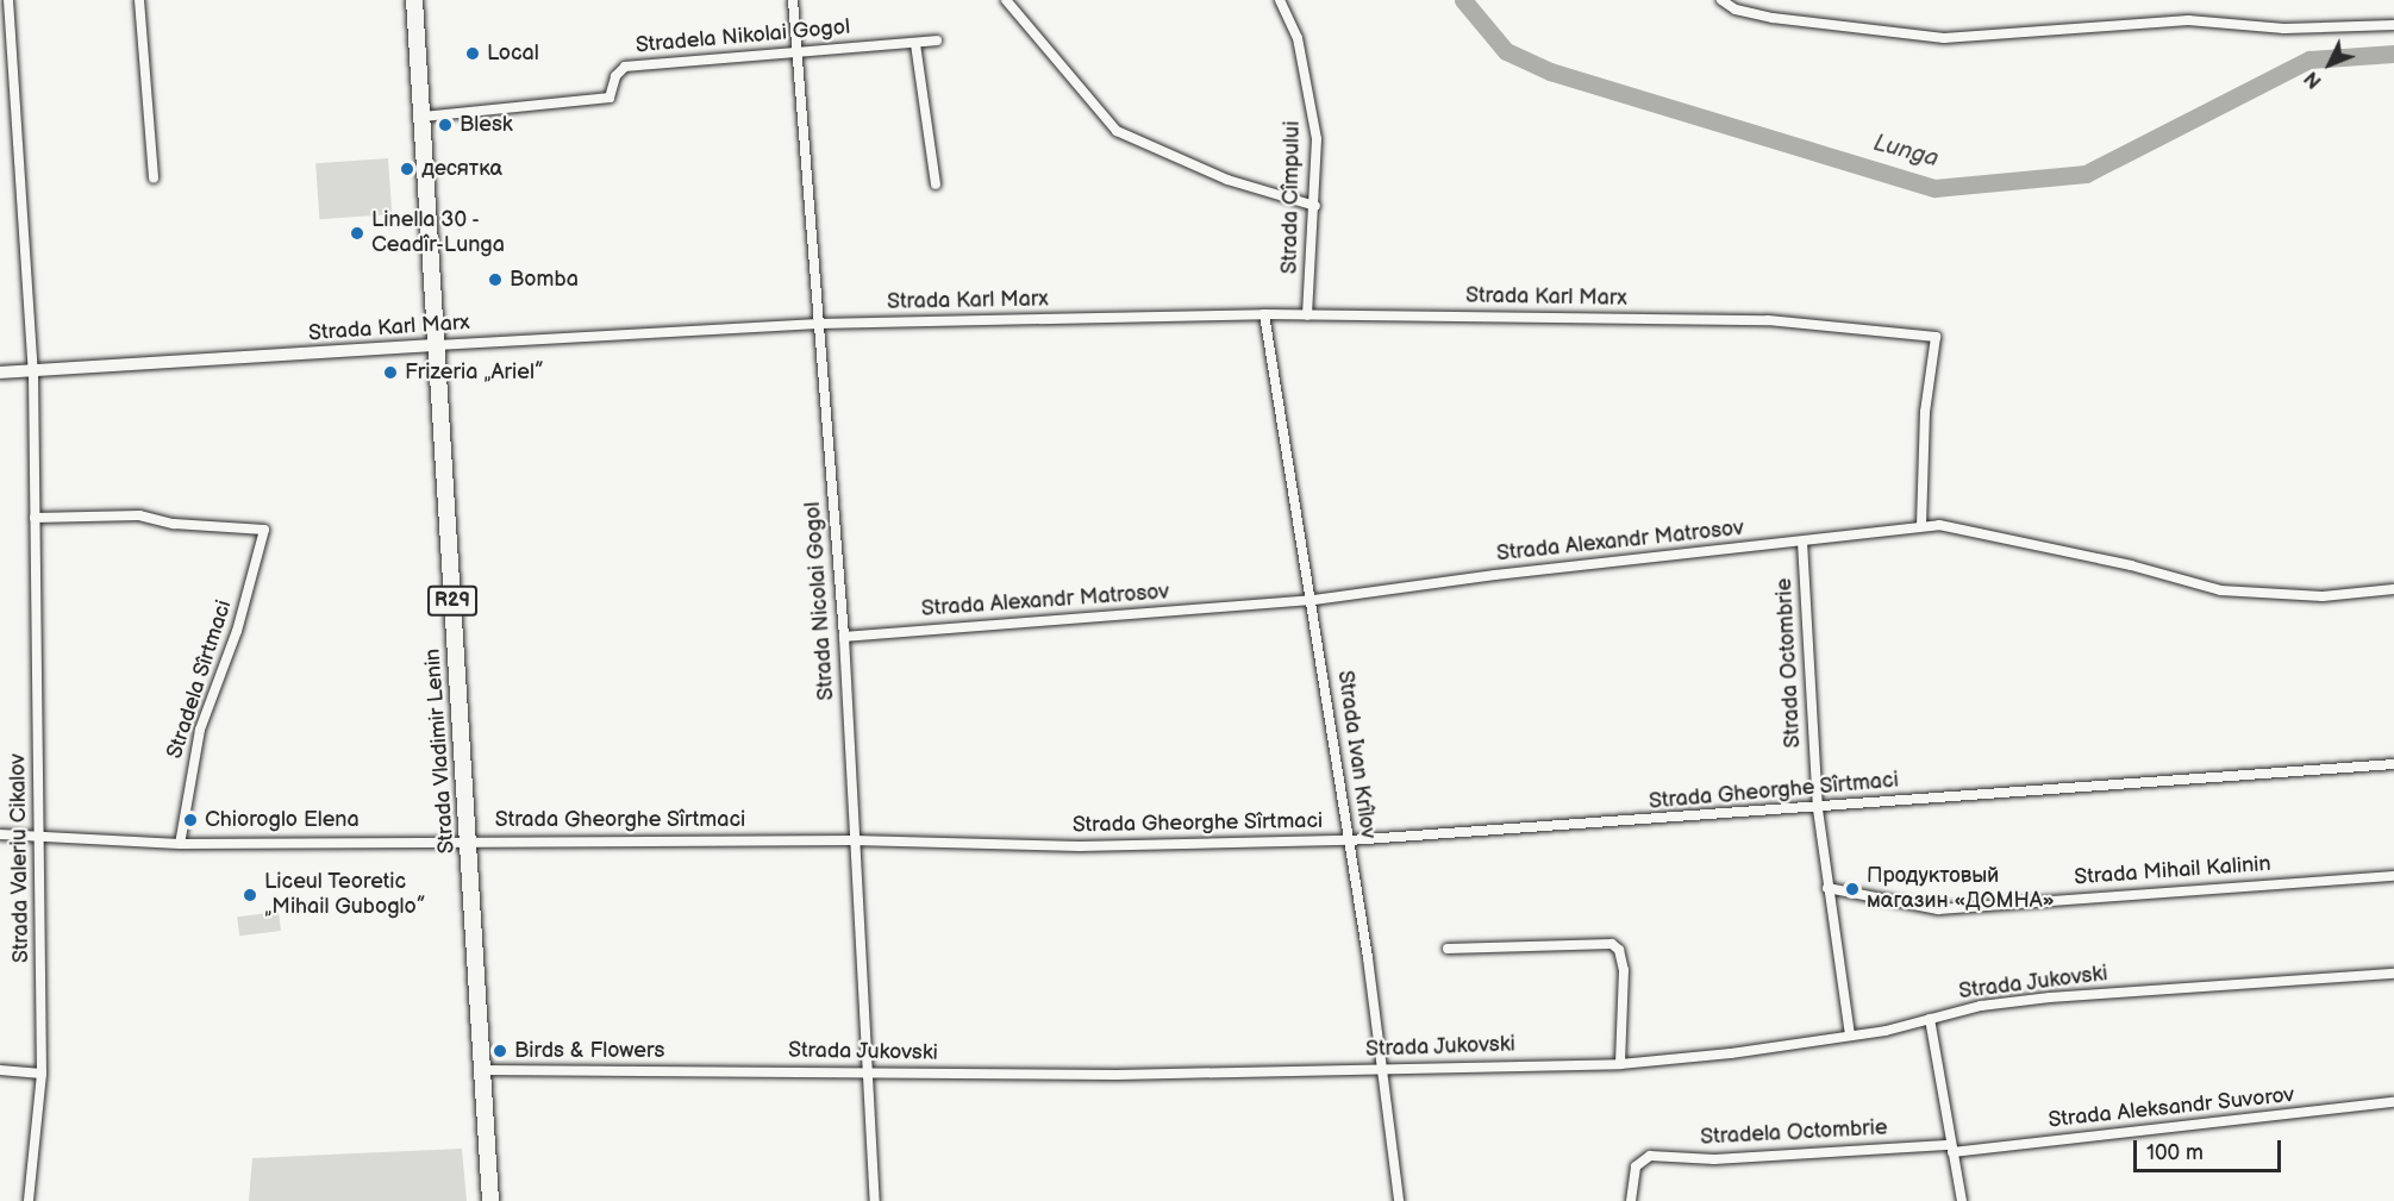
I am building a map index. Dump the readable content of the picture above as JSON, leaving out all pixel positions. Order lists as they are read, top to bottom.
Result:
{
  "streets": {
    "main road": ["R29", "Strada Vladimir Lenin"],
    "street": [
      "Stradela Nikolai Gogol",
      "Strada Cîmpului",
      "Strada Karl Marx",
      "Strada Alexandr Matrosov",
      "Strada Nicolai Gogol",
      "Strada Octombrie",
      "Stradela Sîrtmaci",
      "Strada Ivan Krîlov",
      "Strada Gheorghe Sîrtmaci",
      "Strada Valeriu Cikalov",
      "Strada Mihail Kalinin",
      "Strada Jukovski",
      "Strada Aleksandr Suvorov",
      "Stradela Octombrie"
    ]
  },
  "crossings": [
    ["Stradela Nikolai Gogol", "Strada Nicolai Gogol"],
    ["Stradela Nikolai Gogol", "Strada Vladimir Lenin"],
    ["Strada Cîmpului", "Strada Karl Marx"],
    ["Strada Karl Marx", "Strada Alexandr Matrosov"],
    ["Strada Karl Marx", "Strada Nicolai Gogol"],
    ["Strada Karl Marx", "Strada Vladimir Lenin"],
    ["Strada Karl Marx", "Strada Ivan Krîlov"],
    ["Strada Karl Marx", "Strada Valeriu Cikalov"],
    ["Strada Alexandr Matrosov", "Strada Nicolai Gogol"],
    ["Strada Alexandr Matrosov", "Strada Octombrie"],
    ["Strada Alexandr Matrosov", "Strada Ivan Krîlov"],
    ["Strada Nicolai Gogol", "Strada Gheorghe Sîrtmaci"],
    ["Strada Nicolai Gogol", "Strada Jukovski"],
    ["Strada Octombrie", "Strada Gheorghe Sîrtmaci"],
    ["Strada Octombrie", "Strada Mihail Kalinin"],
    ["Strada Octombrie", "Strada Jukovski"],
    ["Stradela Sîrtmaci", "Strada Gheorghe Sîrtmaci"],
    ["Stradela Sîrtmaci", "Strada Valeriu Cikalov"],
    ["Strada Vladimir Lenin", "Strada Gheorghe Sîrtmaci"],
    ["Strada Vladimir Lenin", "Strada Jukovski"],
    ["Strada Ivan Krîlov", "Strada Gheorghe Sîrtmaci"],
    ["Strada Ivan Krîlov", "Strada Jukovski"],
    ["Strada Gheorghe Sîrtmaci", "Strada Valeriu Cikalov"],
    ["Strada Aleksandr Suvorov", "Stradela Octombrie"]
  ],
  "water": ["Lunga"],
  "places": [
    "Local",
    "Blesk",
    "десятка",
    "Linella 30 - Ceadîr-Lunga",
    "Bomba",
    "Frizeria „Ariel”",
    "Chioroglo Elena",
    "Продуктовый магазин «ДОМНА»",
    "Liceul Teoretic „Mihail Guboglo”",
    "Birds & Flowers"
  ],
  "scale_bar": "100 m",
  "north": "bottom left"
}
